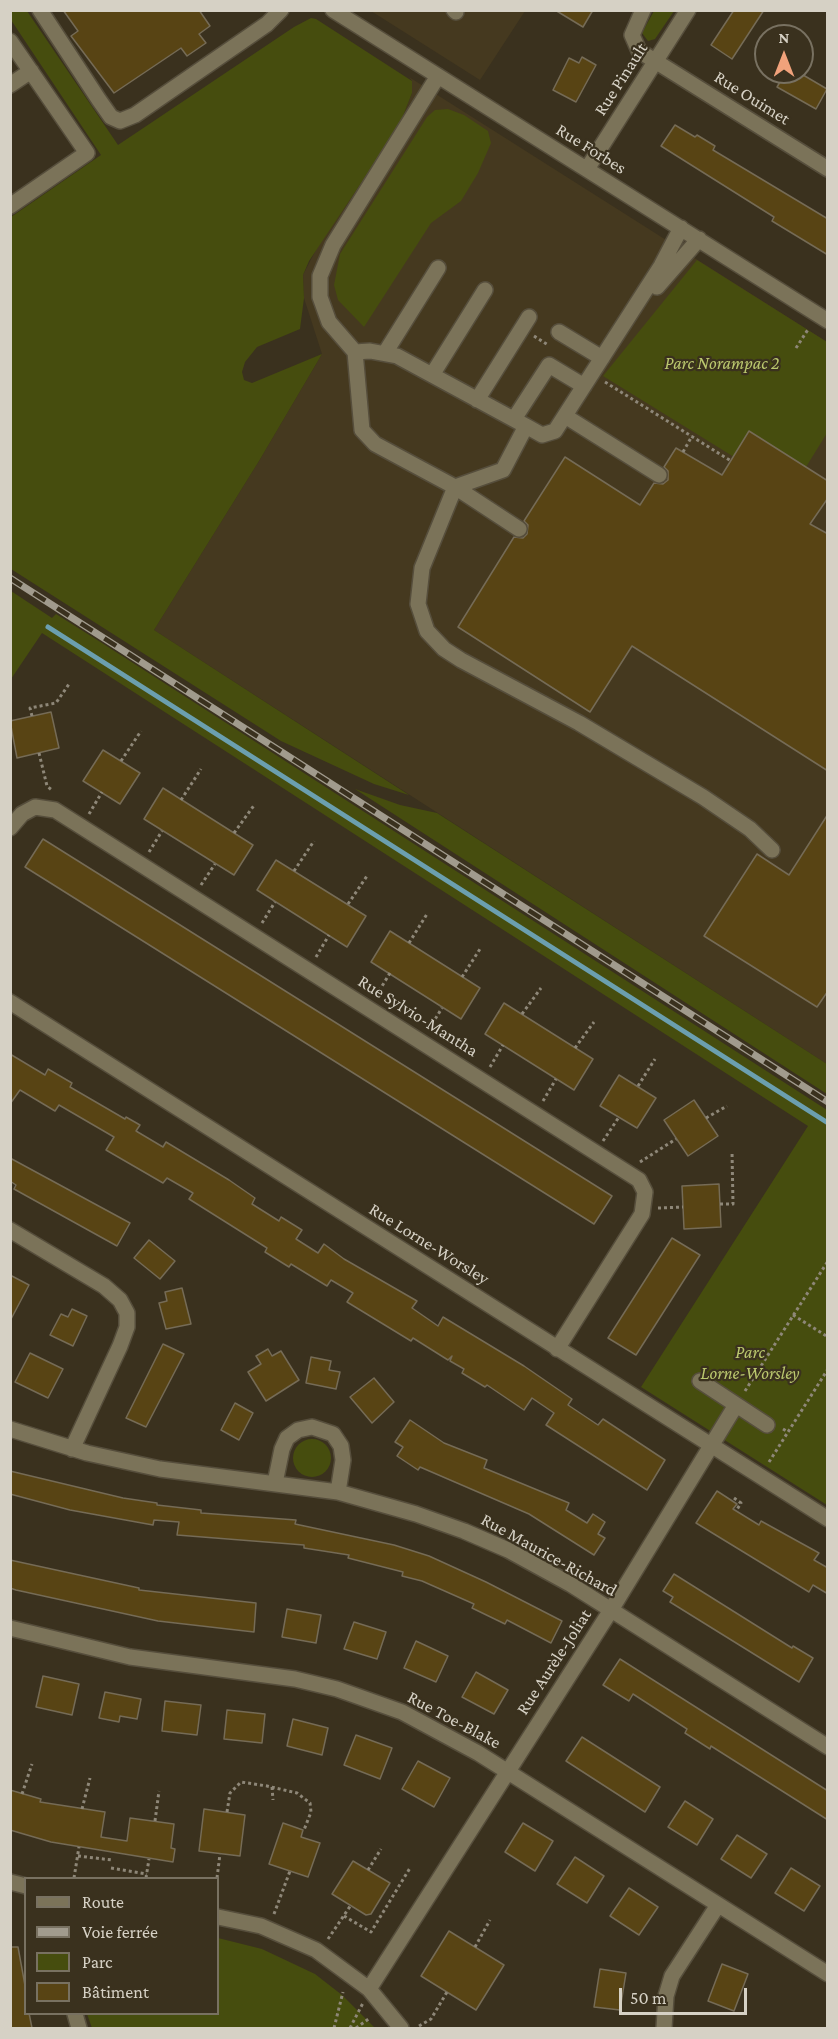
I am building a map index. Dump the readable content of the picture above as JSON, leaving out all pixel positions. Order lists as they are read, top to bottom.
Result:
{
  "streets": {
    "street": [
      "Rue Pinault",
      "Rue Ouimet",
      "Rue Forbes",
      "Rue Sylvio-Mantha",
      "Rue Lorne-Worsley",
      "Rue Maurice-Richard",
      "Rue Aurèle-Joliat",
      "Rue Toe-Blake"
    ]
  },
  "crossings": [
    ["Rue Pinault", "Rue Ouimet"],
    ["Rue Pinault", "Rue Forbes"],
    ["Rue Sylvio-Mantha", "Rue Lorne-Worsley"],
    ["Rue Lorne-Worsley", "Rue Aurèle-Joliat"],
    ["Rue Maurice-Richard", "Rue Aurèle-Joliat"],
    ["Rue Aurèle-Joliat", "Rue Toe-Blake"]
  ],
  "parks": ["Parc Norampac 2", "Parc Lorne-Worsley"],
  "legend": [
    "Route",
    "Voie ferrée",
    "Parc",
    "Bâtiment"
  ],
  "scale_bar": "50 m",
  "north": "top"
}
